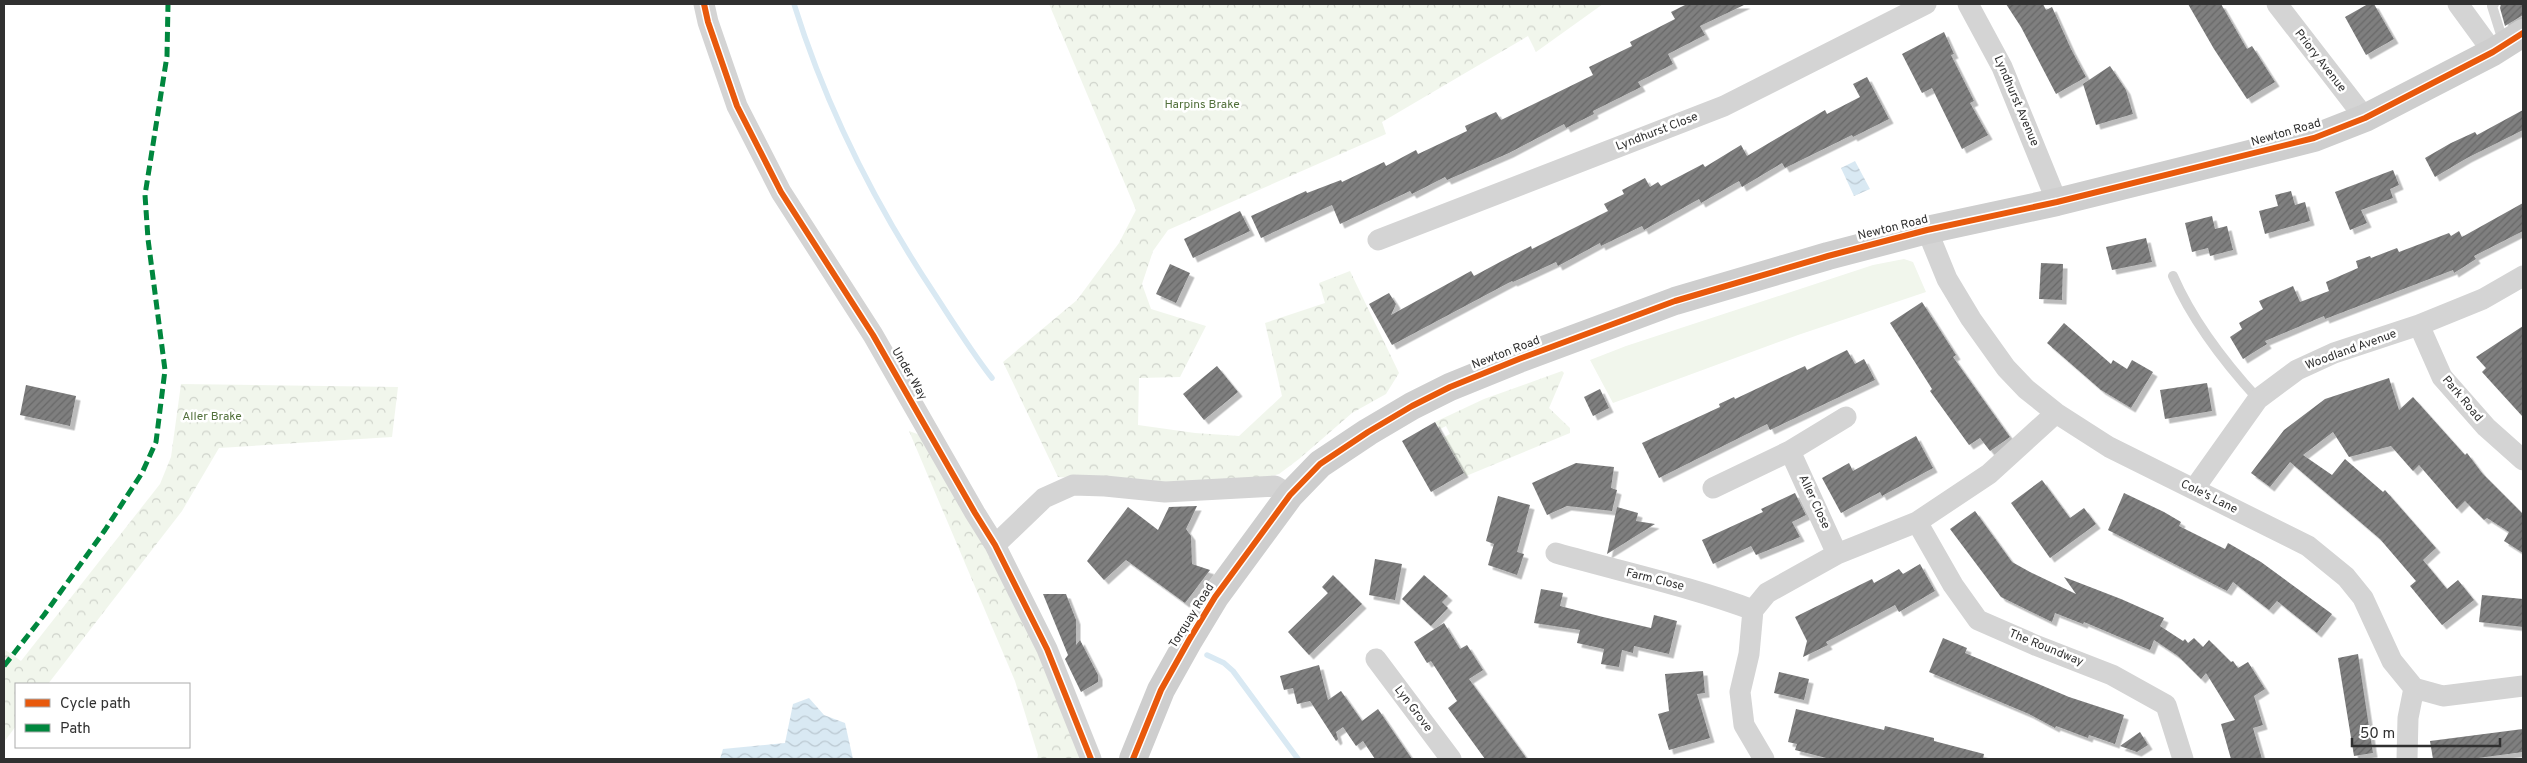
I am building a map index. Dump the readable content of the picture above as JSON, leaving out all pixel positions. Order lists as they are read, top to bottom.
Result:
{
  "streets": {
    "street": [
      "Priory Avenue",
      "Lyndhurst Avenue",
      "Lyndhurst Close",
      "Newton Road",
      "Woodland Avenue",
      "Under Way",
      "Park Road",
      "Cole's Lane",
      "Aller Close",
      "Farm Close",
      "Torquay Road",
      "The Roundway",
      "Lyn Grove"
    ]
  },
  "crossings": [
    ["Priory Avenue", "Newton Road"],
    ["Lyndhurst Avenue", "Newton Road"],
    ["Newton Road", "Cole's Lane"],
    ["Newton Road", "Torquay Road"],
    ["Woodland Avenue", "Park Road"],
    ["Woodland Avenue", "Cole's Lane"]
  ],
  "parks": ["Harpins Brake", "Aller Brake"],
  "legend": ["Cycle path", "Path"],
  "scale_bar": "50 m"
}
